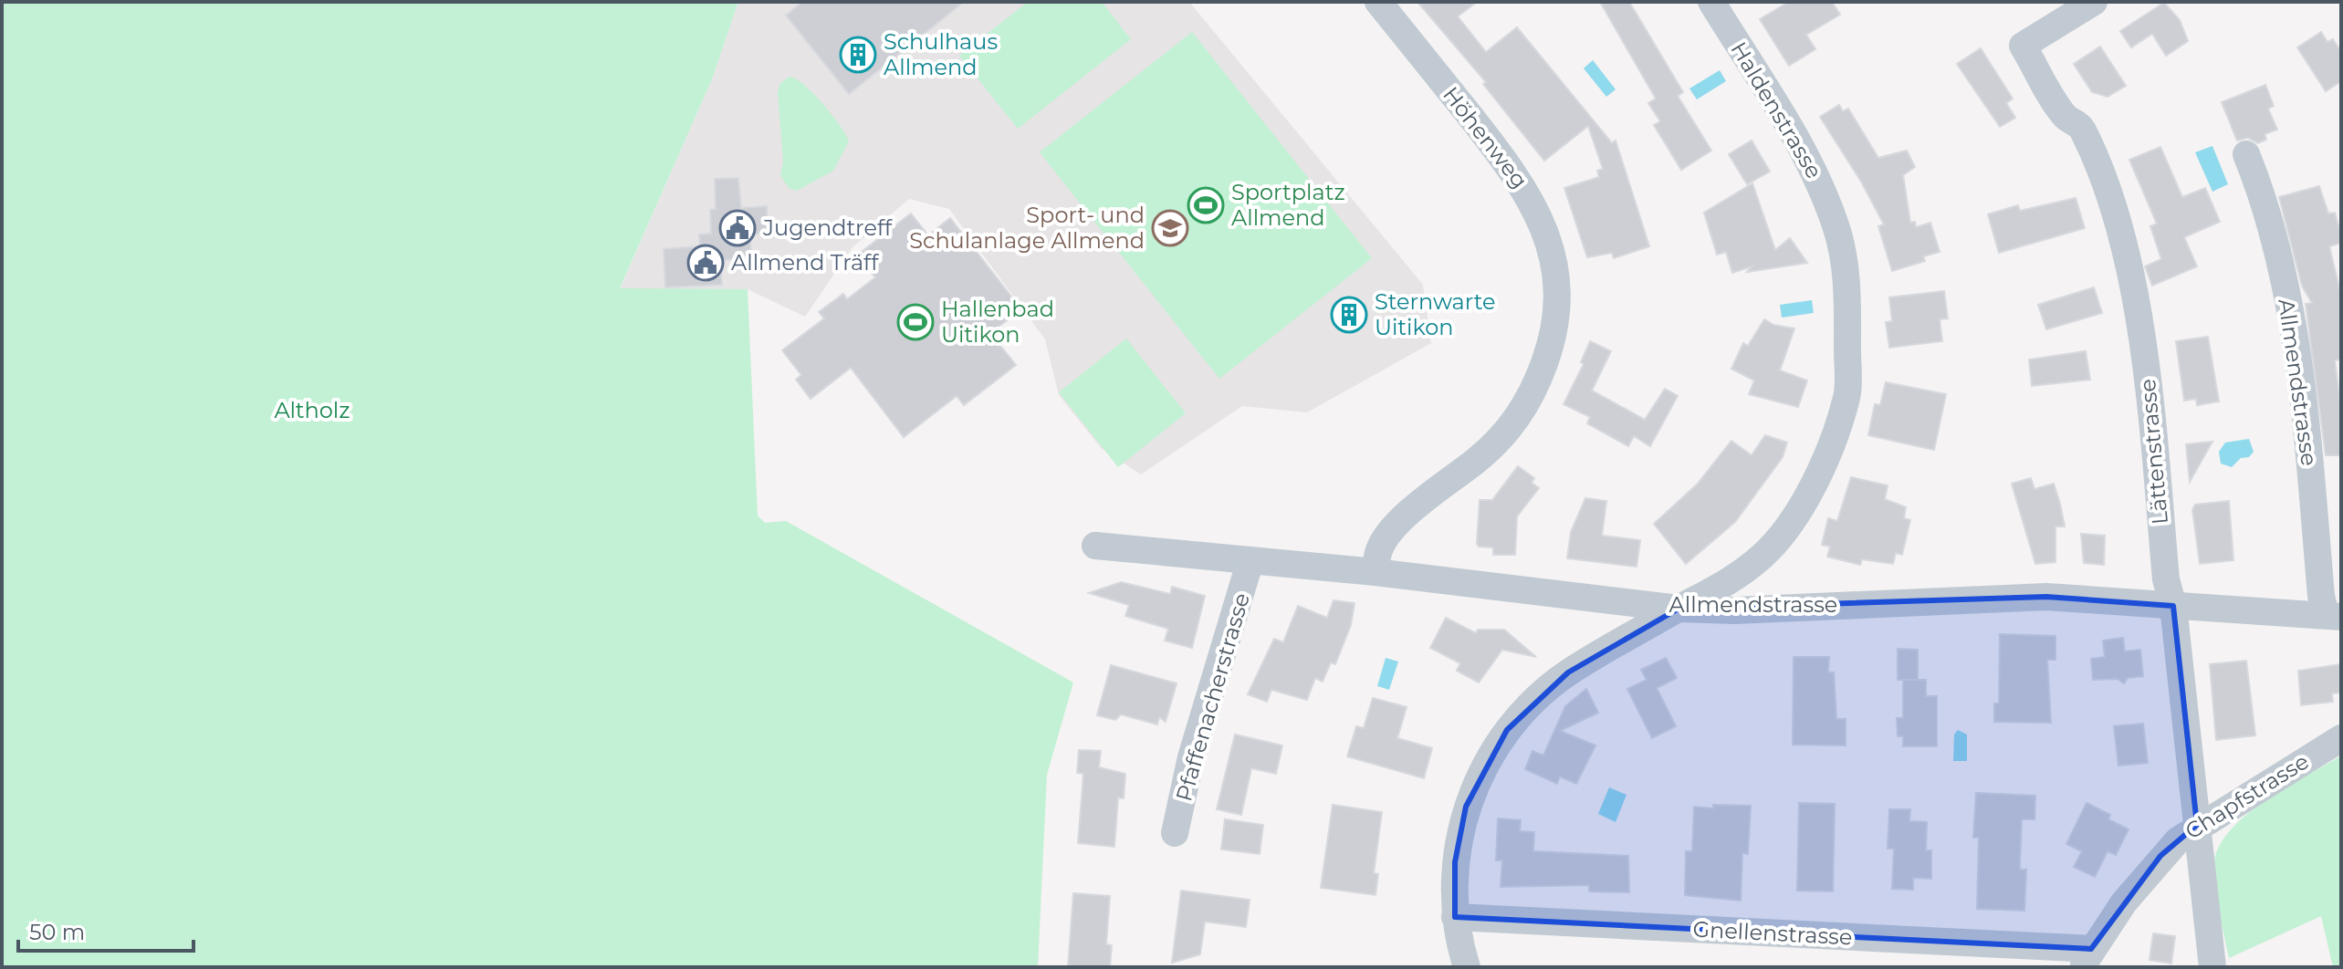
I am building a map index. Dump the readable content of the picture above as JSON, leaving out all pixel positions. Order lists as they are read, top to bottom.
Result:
{
  "streets": {
    "street": [
      "Haldenstrasse",
      "Höhenweg",
      "Allmendstrasse",
      "Lättenstrasse",
      "Pfaffenacherstrasse",
      "Chapfstrasse",
      "Gnellenstrasse"
    ]
  },
  "crossings": [
    ["Haldenstrasse", "Allmendstrasse"],
    ["Haldenstrasse", "Gnellenstrasse"],
    ["Höhenweg", "Allmendstrasse"],
    ["Allmendstrasse", "Lättenstrasse"],
    ["Allmendstrasse", "Pfaffenacherstrasse"],
    ["Lättenstrasse", "Chapfstrasse"],
    ["Chapfstrasse", "Gnellenstrasse"]
  ],
  "parks": ["Altholz"],
  "places": {
    "building": ["Schulhaus Allmend", "Sternwarte Uitikon"],
    "sports": ["Sportplatz Allmend", "Hallenbad Uitikon"],
    "public building": ["Jugendtreff", "Allmend Träff"],
    "school or university": ["Sport- und Schulanlage Allmend"]
  },
  "scale_bar": "50 m"
}
